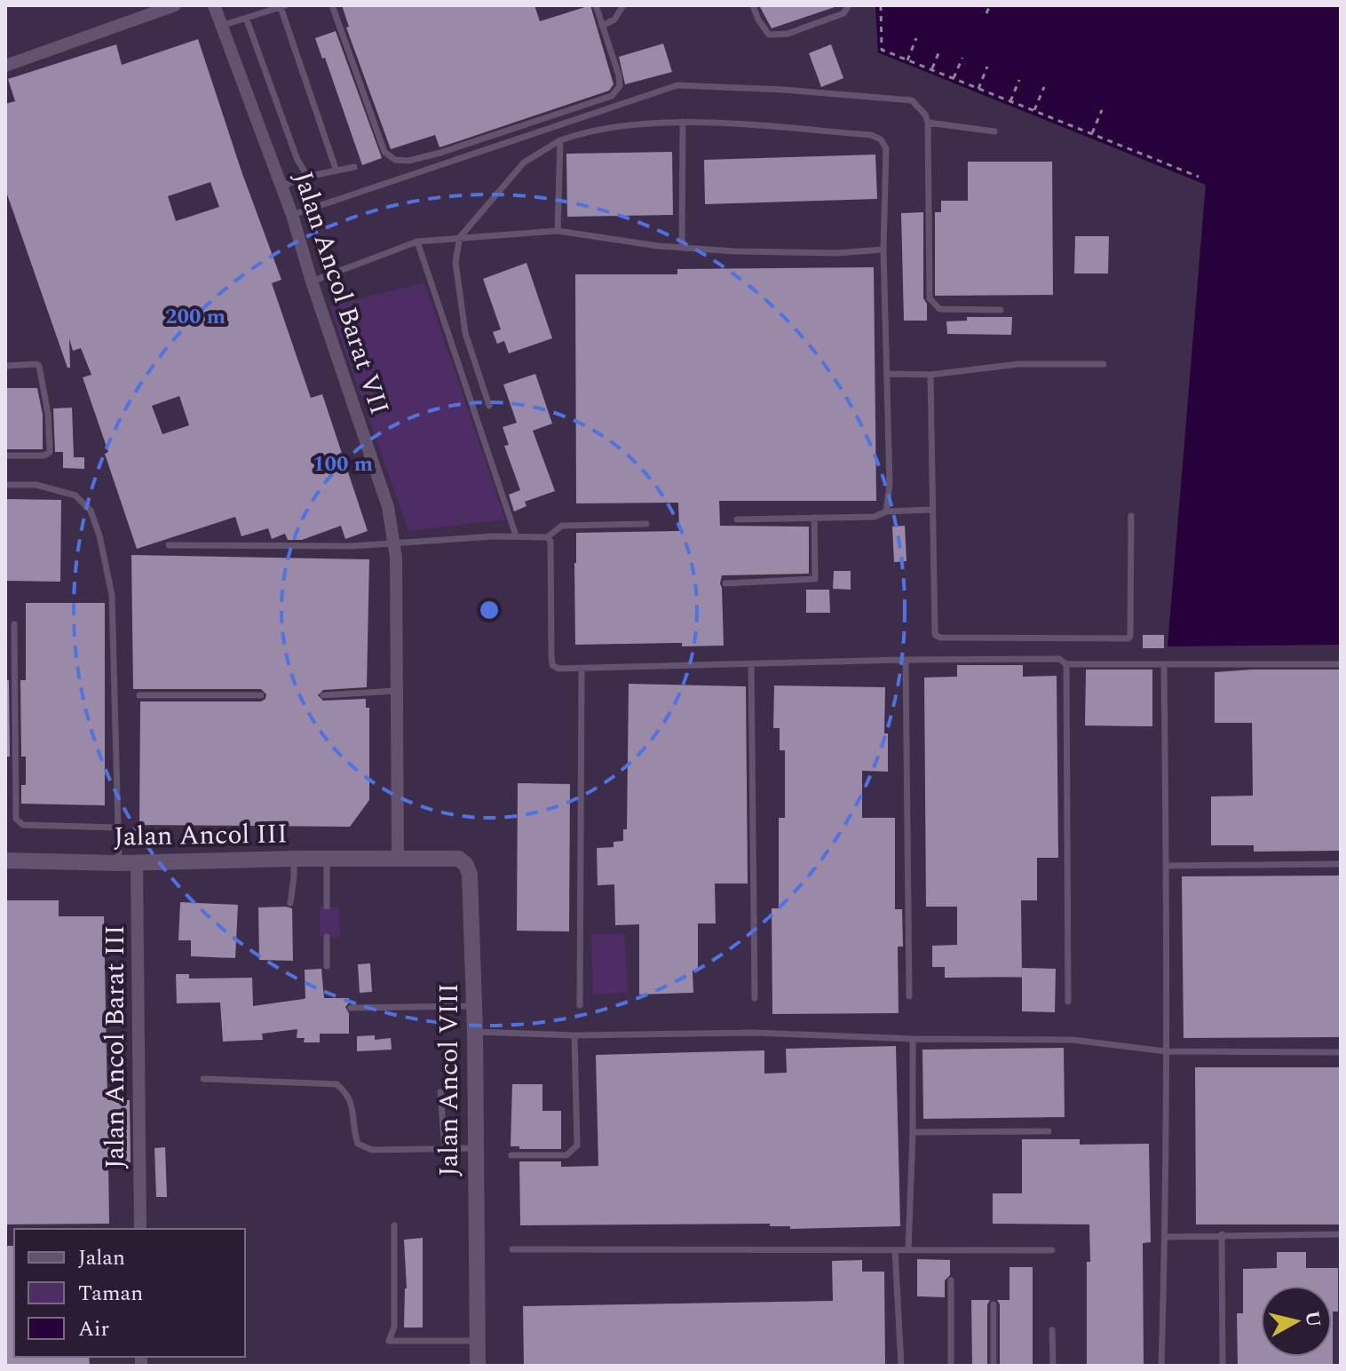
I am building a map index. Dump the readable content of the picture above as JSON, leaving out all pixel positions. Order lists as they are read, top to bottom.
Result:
{
  "streets": {
    "street": [
      "Jalan Ancol Barat VII",
      "Jalan Ancol III",
      "Jalan Ancol Barat III",
      "Jalan Ancol VIII"
    ]
  },
  "crossings": [
    ["Jalan Ancol Barat VII", "Jalan Ancol III"],
    ["Jalan Ancol Barat VII", "Jalan Ancol VIII"],
    ["Jalan Ancol III", "Jalan Ancol Barat III"],
    ["Jalan Ancol III", "Jalan Ancol VIII"]
  ],
  "legend": ["Jalan", "Taman", "Air"],
  "north": "right",
  "rings": ["200 m", "100 m"]
}
